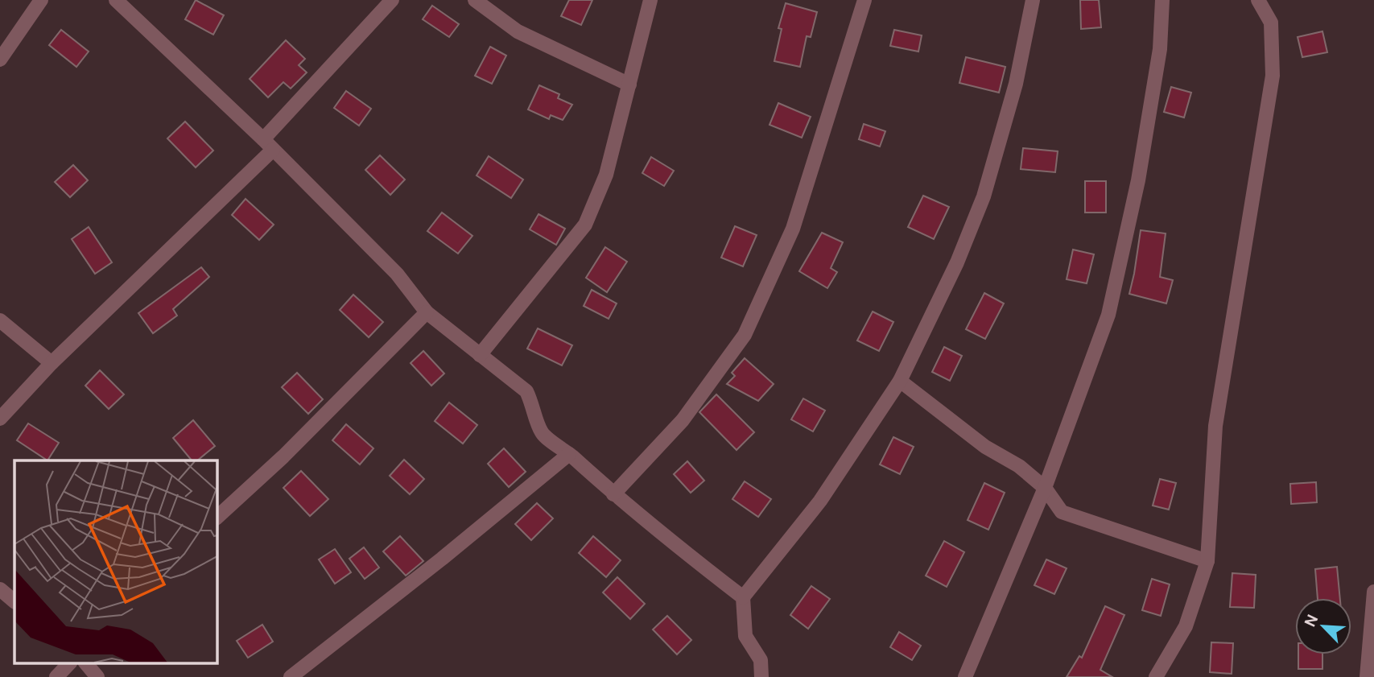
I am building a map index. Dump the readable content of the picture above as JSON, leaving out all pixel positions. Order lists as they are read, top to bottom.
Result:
{
  "north": "top left"
}
